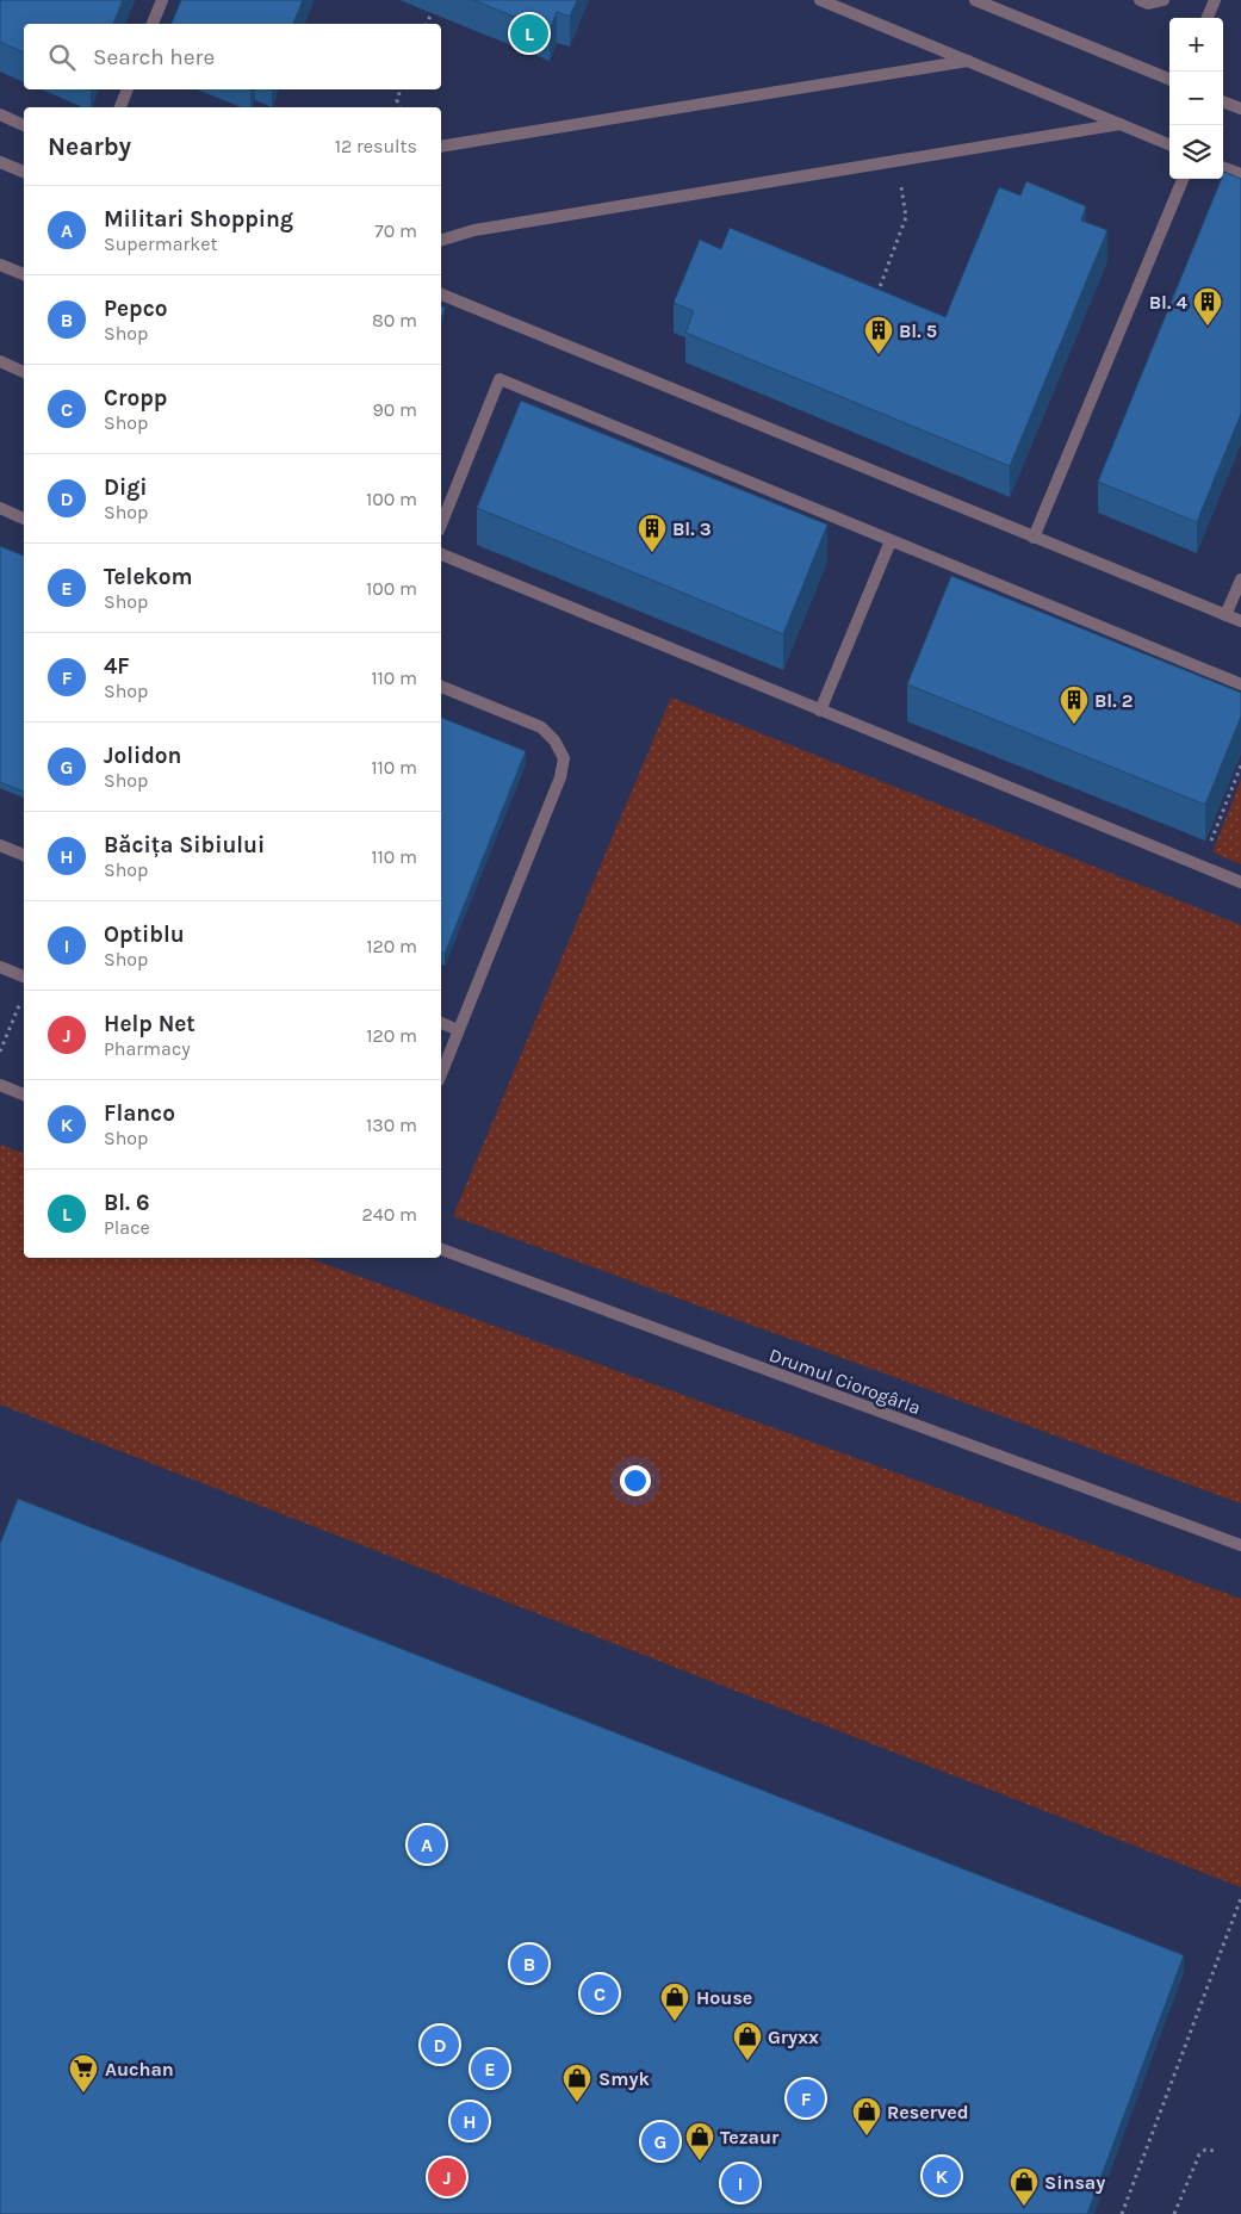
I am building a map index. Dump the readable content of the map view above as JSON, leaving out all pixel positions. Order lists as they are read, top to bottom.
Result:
{
  "streets": {
    "street": ["Drumul Ciorogârla"]
  },
  "places": {
    "building": [
      "Bl. 4",
      "Bl. 5",
      "Bl. 3",
      "Bl. 2"
    ],
    "shop": [
      "House",
      "Gryxx",
      "Smyk",
      "Reserved",
      "Tezaur",
      "Sinsay"
    ],
    "supermarket": ["Auchan"]
  },
  "page": {
    "pins": [
      "L",
      "A",
      "B",
      "C",
      "D",
      "E",
      "F",
      "H",
      "G",
      "K",
      "J",
      "I"
    ],
    "map_buttons": ["+", "−"],
    "search": "Search here",
    "heading": ["Nearby", "12 results"],
    "list": [
      {
        "mark": "A",
        "name": "Militari Shopping",
        "note": "Supermarket",
        "value": "70 m"
      },
      {
        "mark": "B",
        "name": "Pepco",
        "note": "Shop",
        "value": "80 m"
      },
      {
        "mark": "C",
        "name": "Cropp",
        "note": "Shop",
        "value": "90 m"
      },
      {
        "mark": "D",
        "name": "Digi",
        "note": "Shop",
        "value": "100 m"
      },
      {
        "mark": "E",
        "name": "Telekom",
        "note": "Shop",
        "value": "100 m"
      },
      {
        "mark": "F",
        "name": "4F",
        "note": "Shop",
        "value": "110 m"
      },
      {
        "mark": "G",
        "name": "Jolidon",
        "note": "Shop",
        "value": "110 m"
      },
      {
        "mark": "H",
        "name": "Băcița Sibiului",
        "note": "Shop",
        "value": "110 m"
      },
      {
        "mark": "I",
        "name": "Optiblu",
        "note": "Shop",
        "value": "120 m"
      },
      {
        "mark": "J",
        "name": "Help Net",
        "note": "Pharmacy",
        "value": "120 m"
      },
      {
        "mark": "K",
        "name": "Flanco",
        "note": "Shop",
        "value": "130 m"
      },
      {
        "mark": "L",
        "name": "Bl. 6",
        "note": "Place",
        "value": "240 m"
      }
    ]
  }
}
